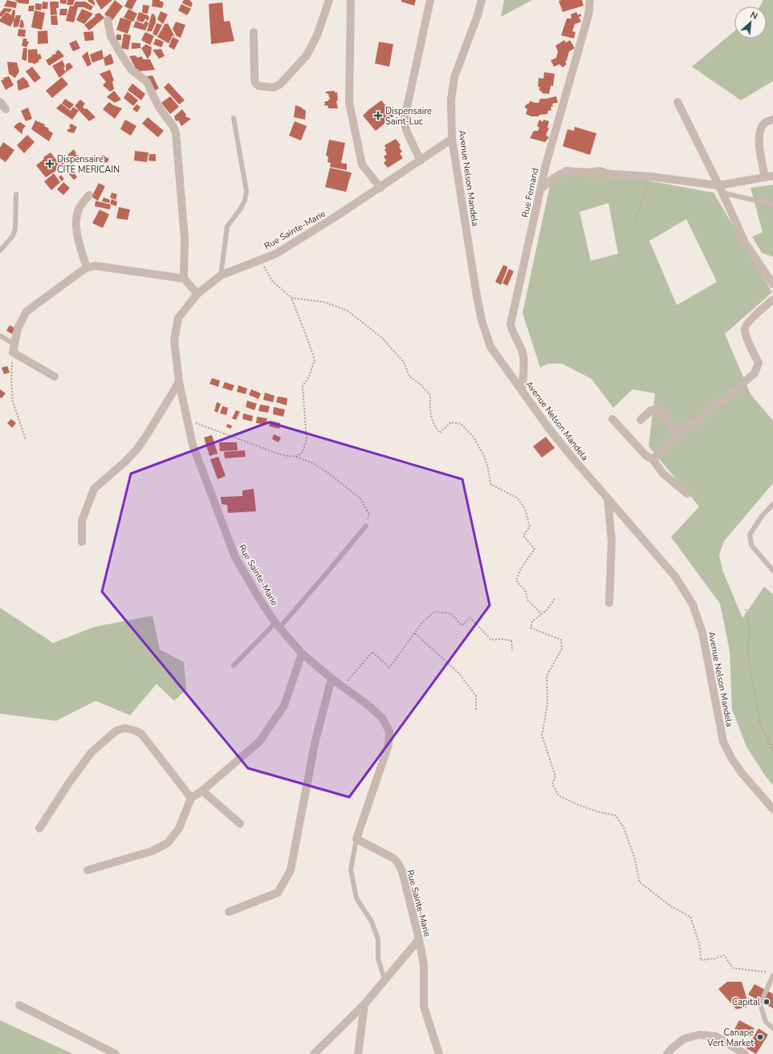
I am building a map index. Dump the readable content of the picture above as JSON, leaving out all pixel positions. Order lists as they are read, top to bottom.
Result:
{
  "streets": {
    "street": ["Avenue Nelson Mandela", "Rue Fernand", "Rue Sainte-Marie"]
  },
  "crossings": [
    ["Avenue Nelson Mandela", "Rue Fernand"],
    ["Avenue Nelson Mandela", "Rue Sainte-Marie"]
  ],
  "places": {
    "health": ["Dispensaire Saint-Luc", "Dispensaire CITE MERICAIN"],
    "other": ["Capital", "Canape Vert Market"]
  },
  "north": "top right"
}
